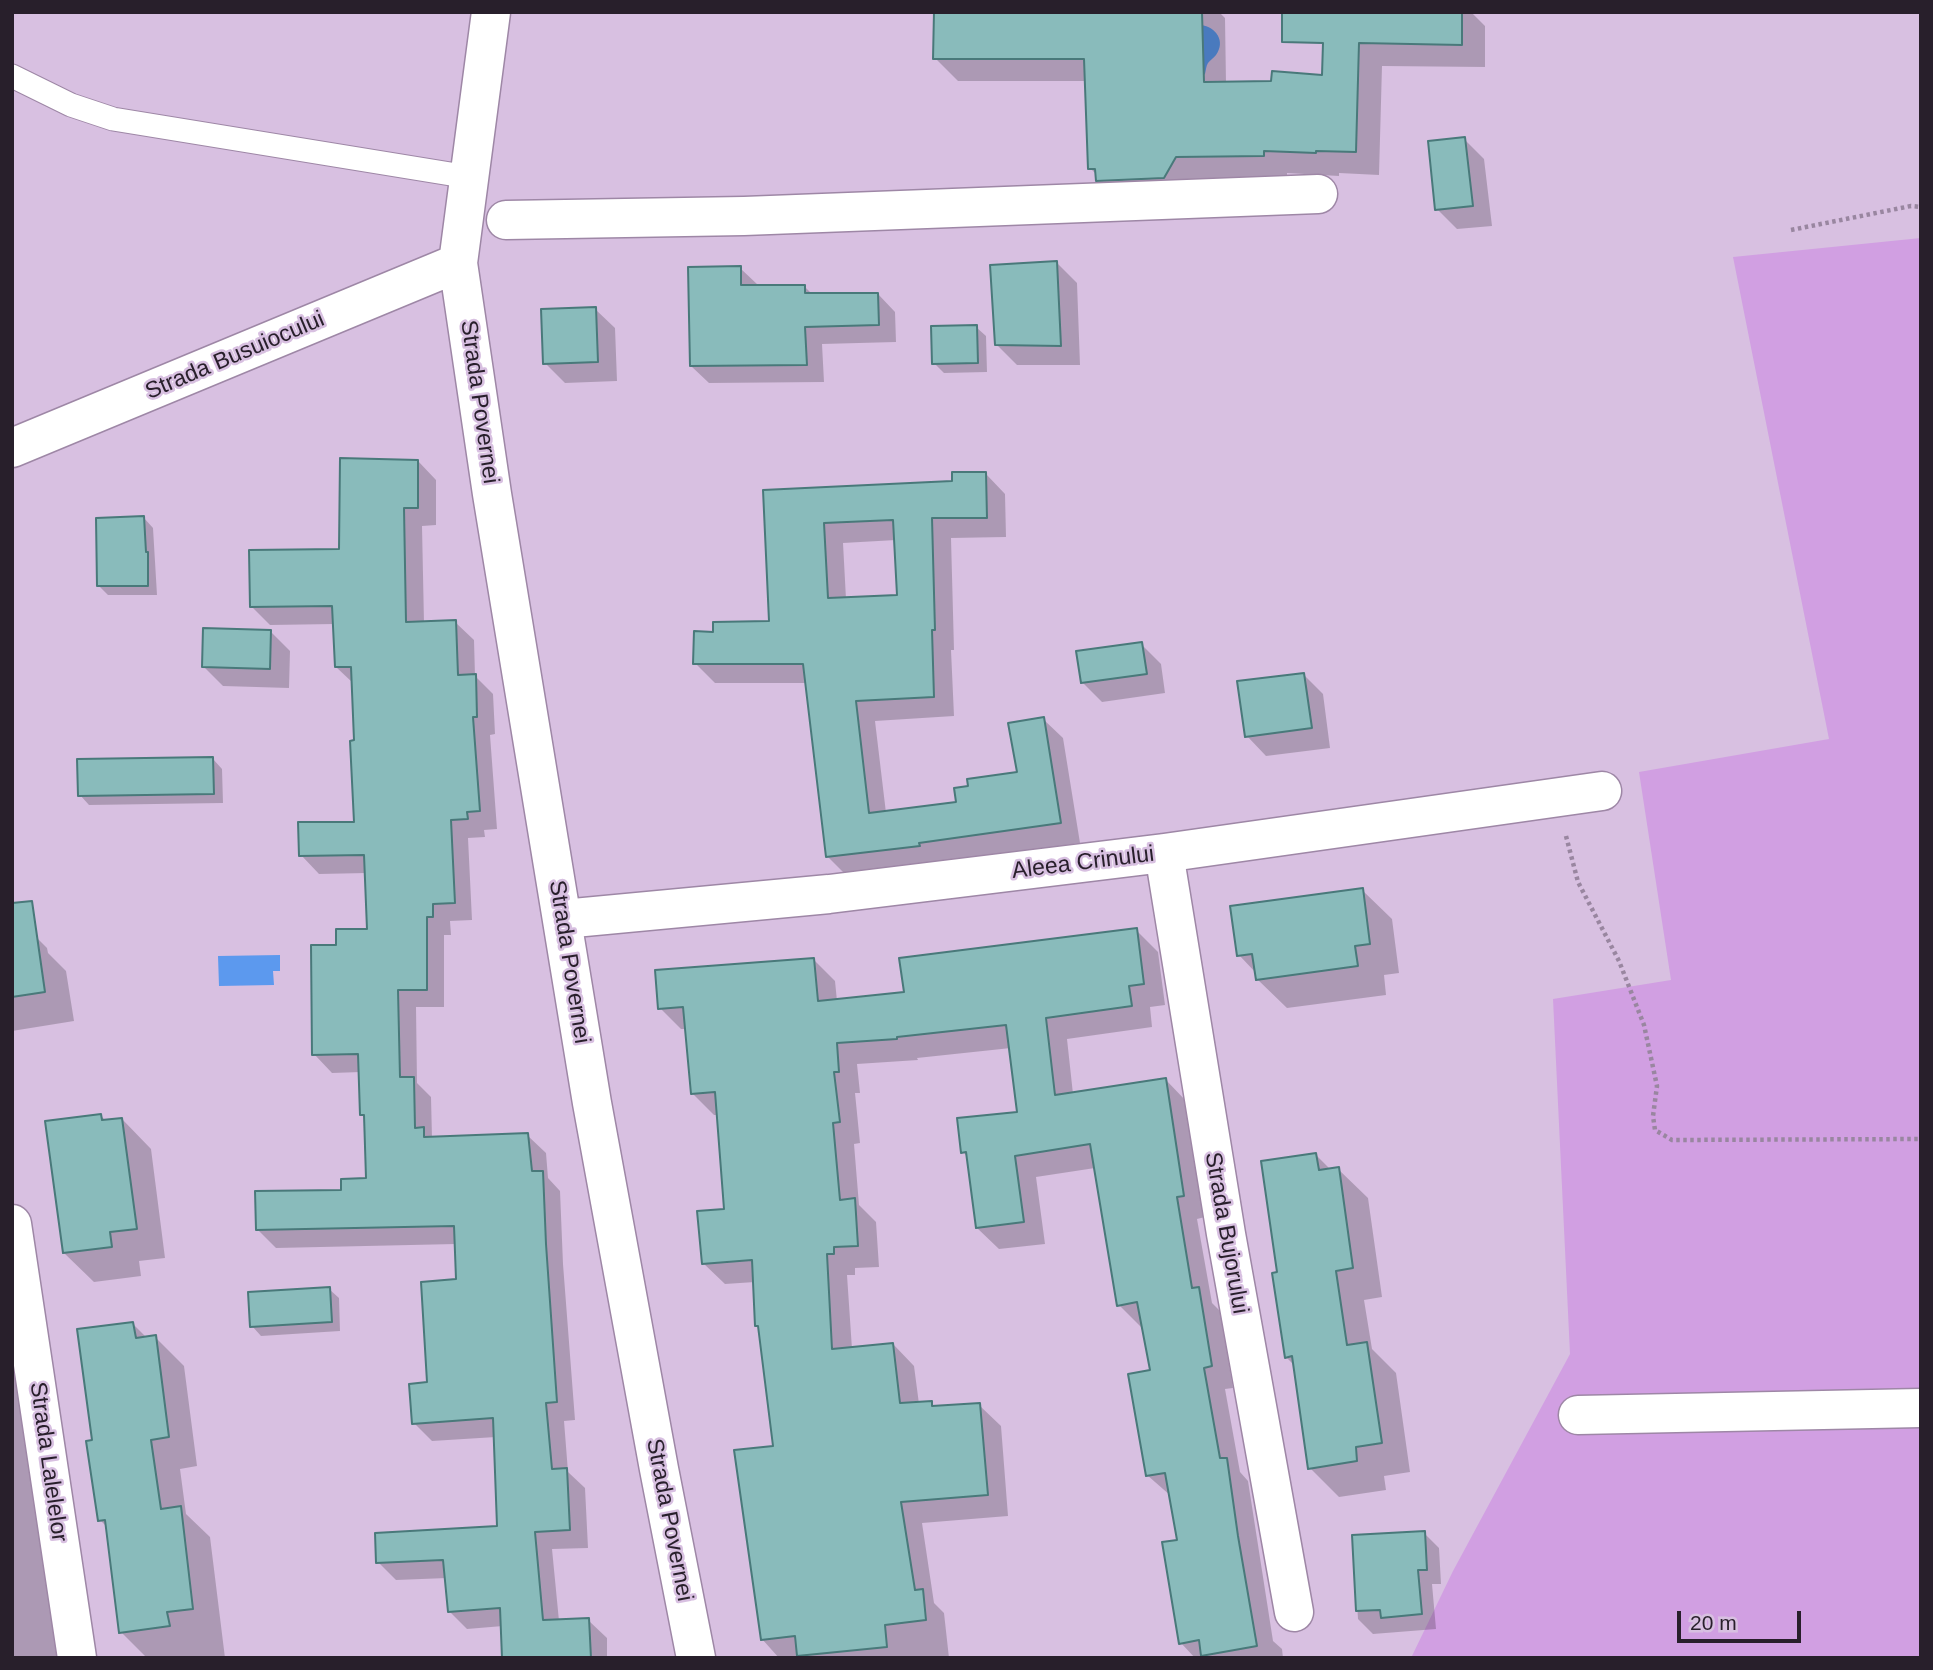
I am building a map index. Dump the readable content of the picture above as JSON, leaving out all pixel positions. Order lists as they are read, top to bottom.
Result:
{
  "streets": {
    "street": [
      "Strada Busuiocului",
      "Strada Povernei",
      "Aleea Crinului",
      "Strada Bujorului",
      "Strada Lalelelor"
    ]
  },
  "crossings": [
    ["Strada Busuiocului", "Strada Povernei"],
    ["Strada Povernei", "Aleea Crinului"],
    ["Aleea Crinului", "Strada Bujorului"]
  ],
  "scale_bar": "20 m"
}
